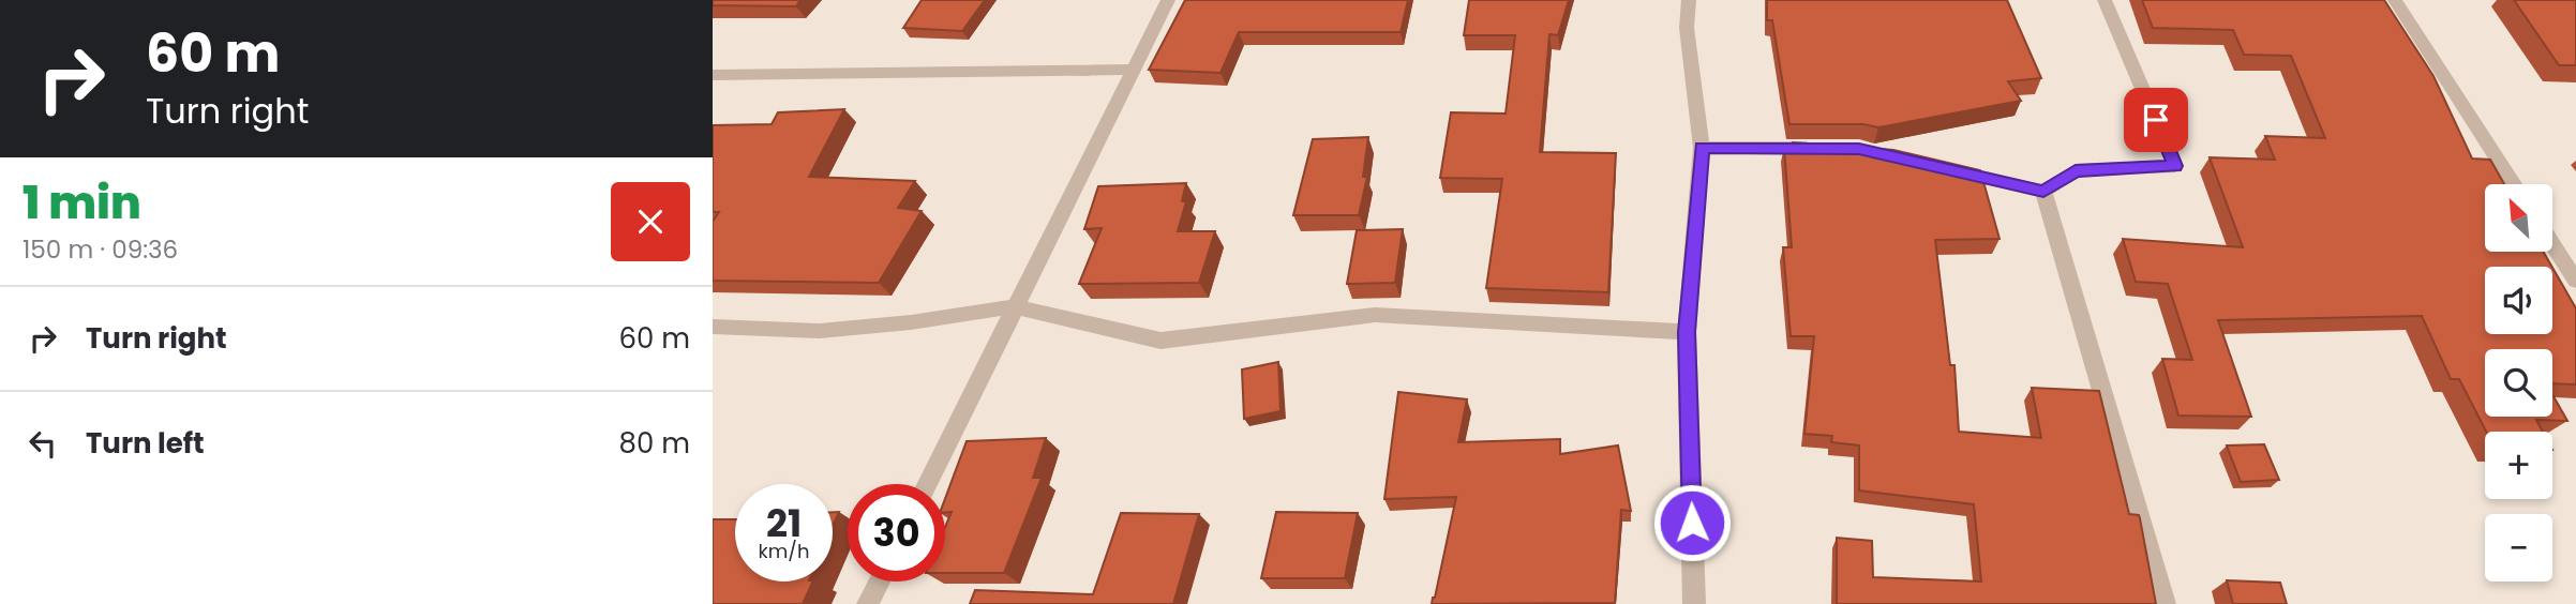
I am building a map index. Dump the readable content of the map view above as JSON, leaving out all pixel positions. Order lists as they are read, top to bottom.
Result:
{
  "north": "top left",
  "page": {
    "turn": ["60 m", "Turn right"],
    "heading": ["1 min", "150 m · 09:36"],
    "map_buttons": ["+", "−"],
    "list": [
      {
        "name": "Turn right",
        "value": "60 m"
      },
      {
        "name": "Turn left",
        "value": "80 m"
      }
    ],
    "speed": "21 km/h",
    "limit": "30"
  }
}
